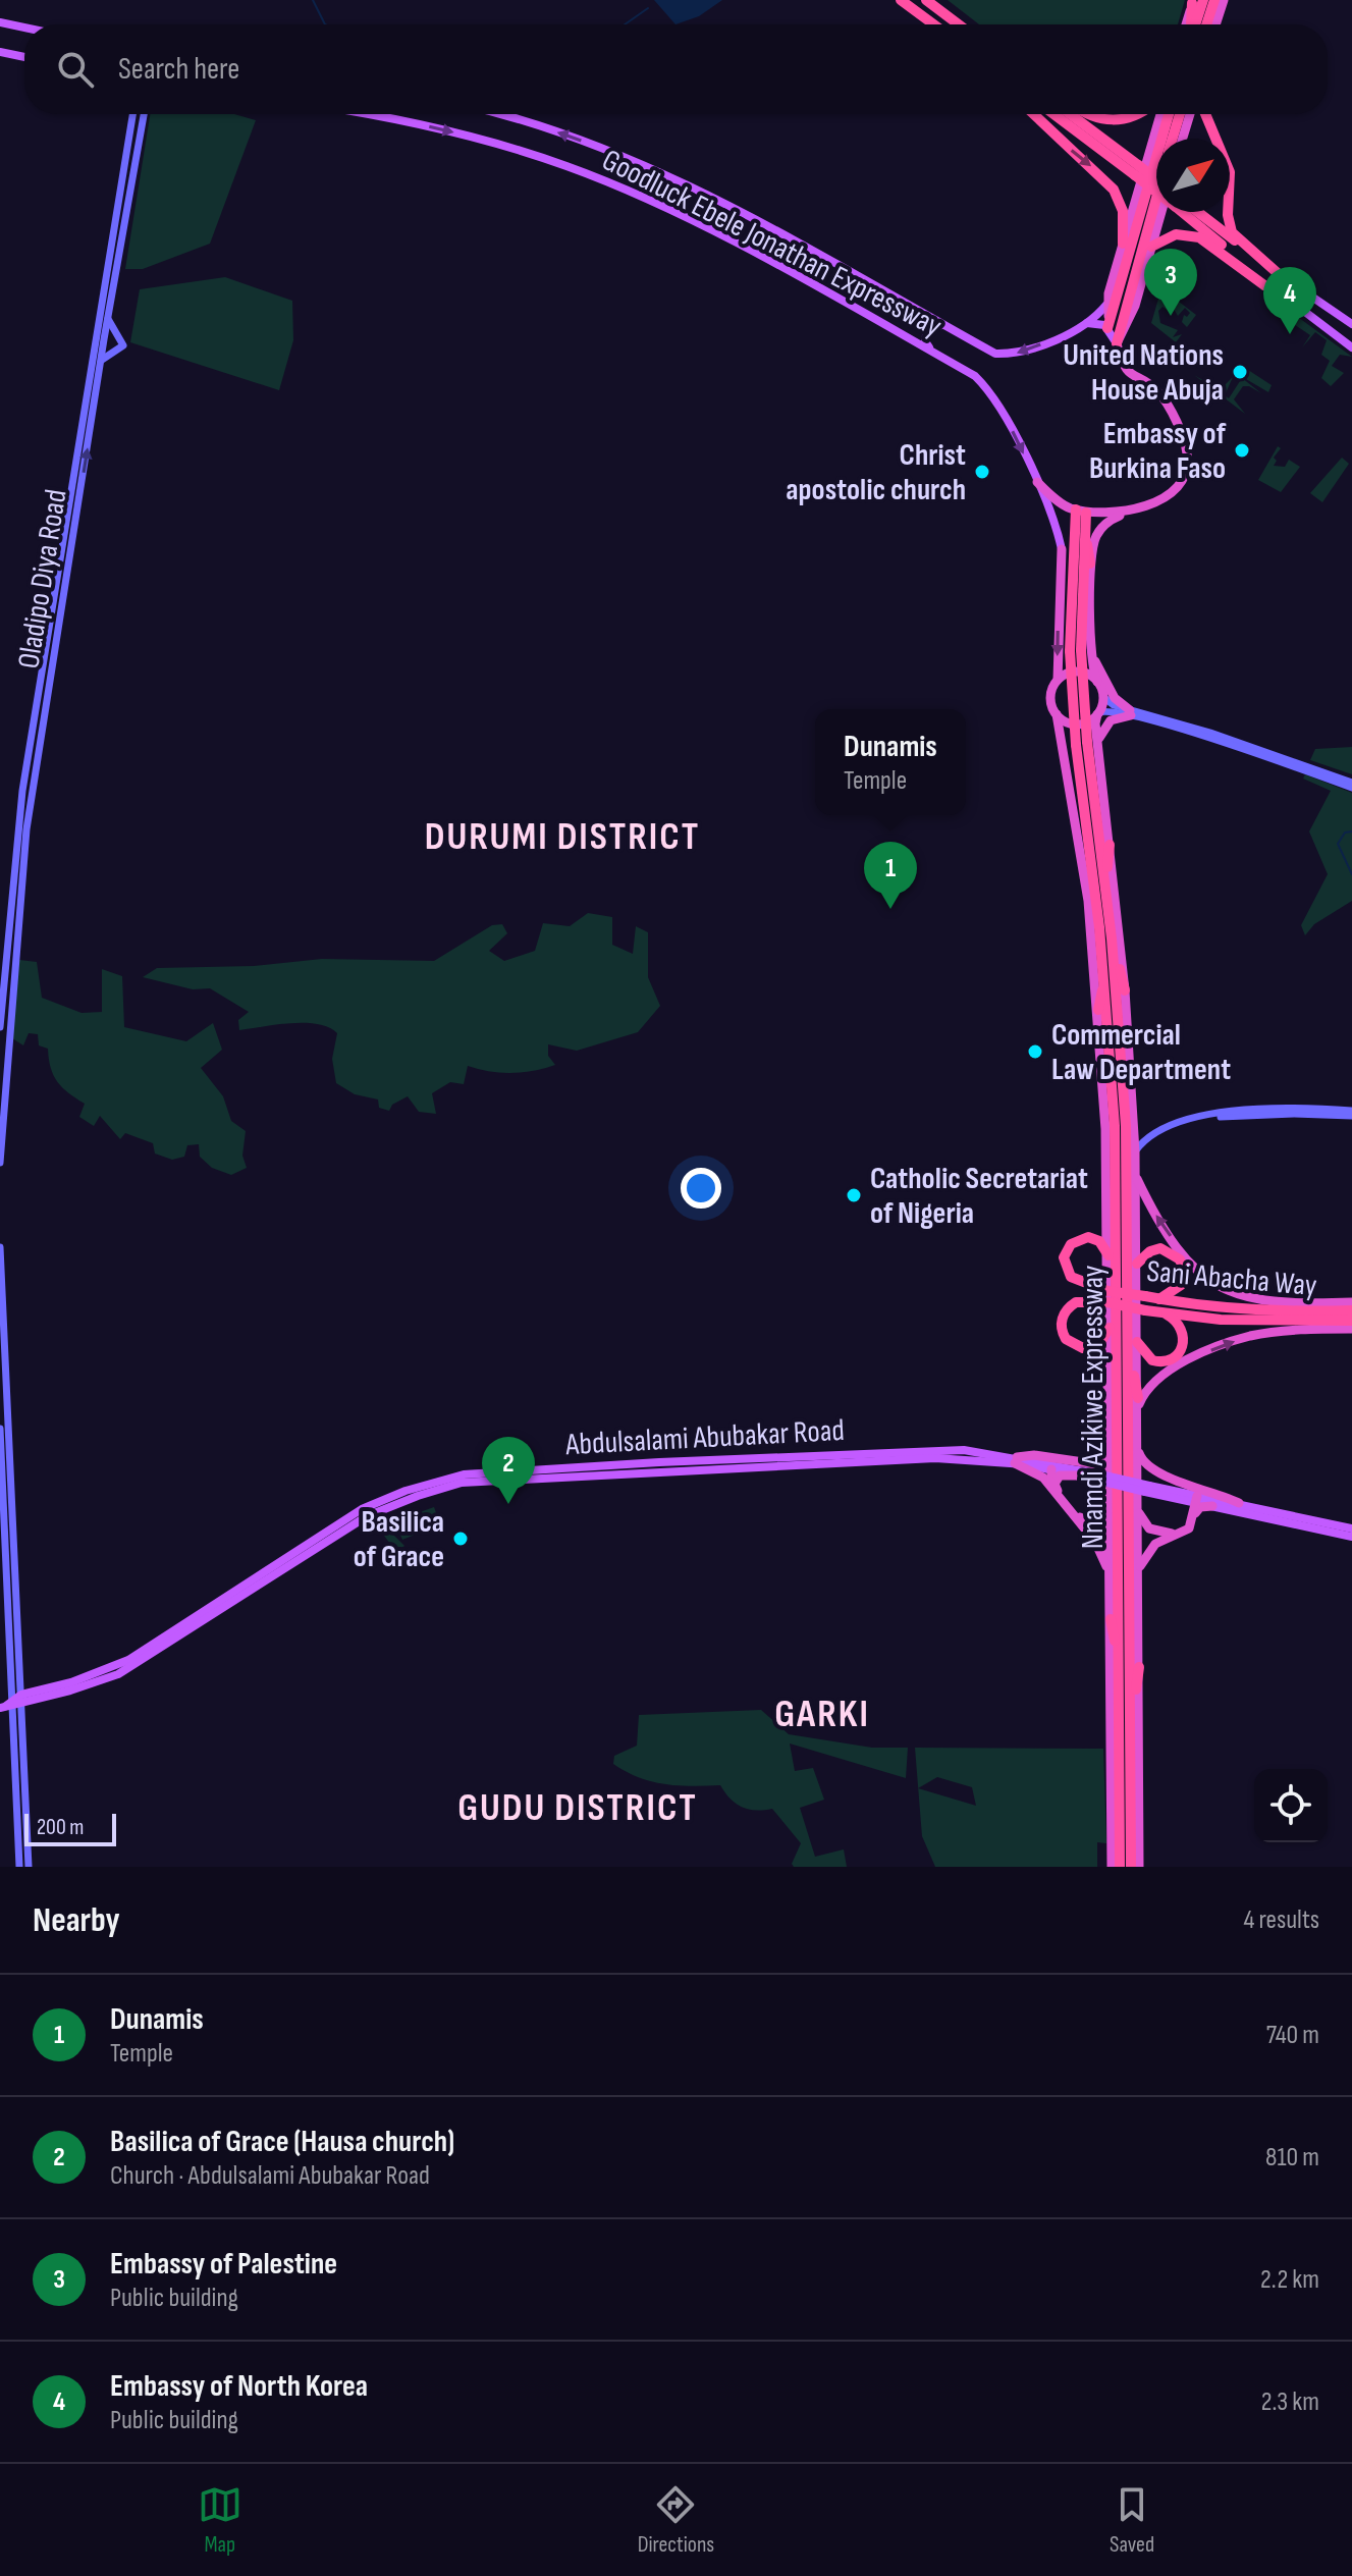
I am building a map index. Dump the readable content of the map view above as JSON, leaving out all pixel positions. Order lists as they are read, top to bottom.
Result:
{
  "streets": {
    "highway": ["Sani Abacha Way", "Nnamdi Azikiwe Expressway"],
    "main road": ["Goodluck Ebele Jonathan Expressway", "Oladipo Diya Road", "Abdulsalami Abubakar Road"]
  },
  "districts": ["DURUMI DISTRICT", "GARKI", "GUDU DISTRICT"],
  "places": [
    "United Nations House Abuja",
    "Embassy of Burkina Faso",
    "Christ apostolic church",
    "Commercial Law Department",
    "Catholic Secretariat of Nigeria",
    "Basilica of Grace"
  ],
  "scale_bar": "200 m",
  "north": "top right",
  "page": {
    "search": "Search here",
    "pins": [
      "3",
      "4",
      "1",
      "2"
    ],
    "popup": ["Dunamis", "Temple"],
    "scale": "200 m",
    "heading": ["Nearby", "4 results"],
    "list": [
      {
        "mark": "1",
        "name": "Dunamis",
        "note": "Temple",
        "value": "740 m"
      },
      {
        "mark": "2",
        "name": "Basilica of Grace (Hausa church)",
        "note": "Church · Abdulsalami Abubakar Road",
        "value": "810 m"
      },
      {
        "mark": "3",
        "name": "Embassy of Palestine",
        "note": "Public building",
        "value": "2.2 km"
      },
      {
        "mark": "4",
        "name": "Embassy of North Korea",
        "note": "Public building",
        "value": "2.3 km"
      }
    ],
    "nav": ["Map", "Directions", "Saved"]
  }
}
